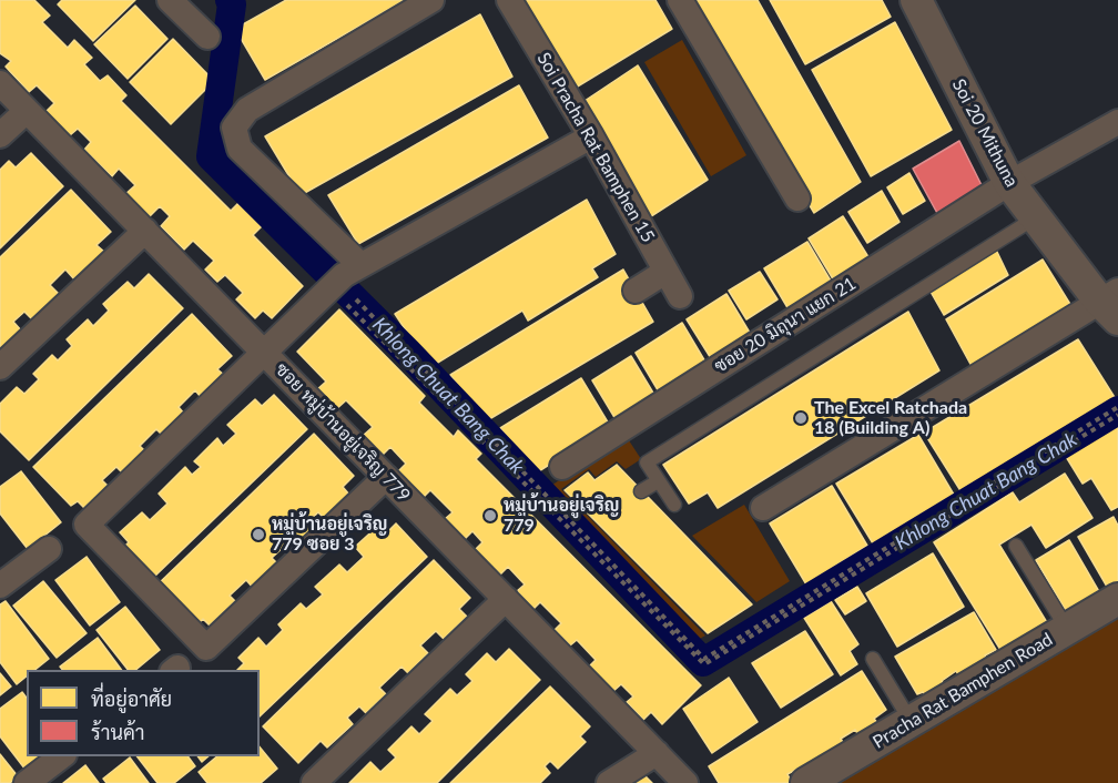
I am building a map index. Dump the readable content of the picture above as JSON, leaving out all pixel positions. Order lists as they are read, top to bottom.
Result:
{
  "streets": {
    "street": [
      "Soi 20 Mithuna",
      "Soi Pracha Rat Bamphen 15",
      "ซอย 20 มิถุนา แยก 21",
      "ซอย หมู่บ้านอยู่เจริญ 779",
      "Pracha Rat Bamphen Road"
    ]
  },
  "crossings": [
    ["Soi 20 Mithuna", "ซอย 20 มิถุนา แยก 21"]
  ],
  "water": ["Khlong Chuat Bang Chak"],
  "places": ["The Excel Ratchada 18 (Building A)", "หมู่บ้านอยู่เจริญ 779", "หมู่บ้านอยู่เจริญ 779 ซอย 3"],
  "legend": ["ที่อยู่อาศัย", "ร้านค้า"]
}
